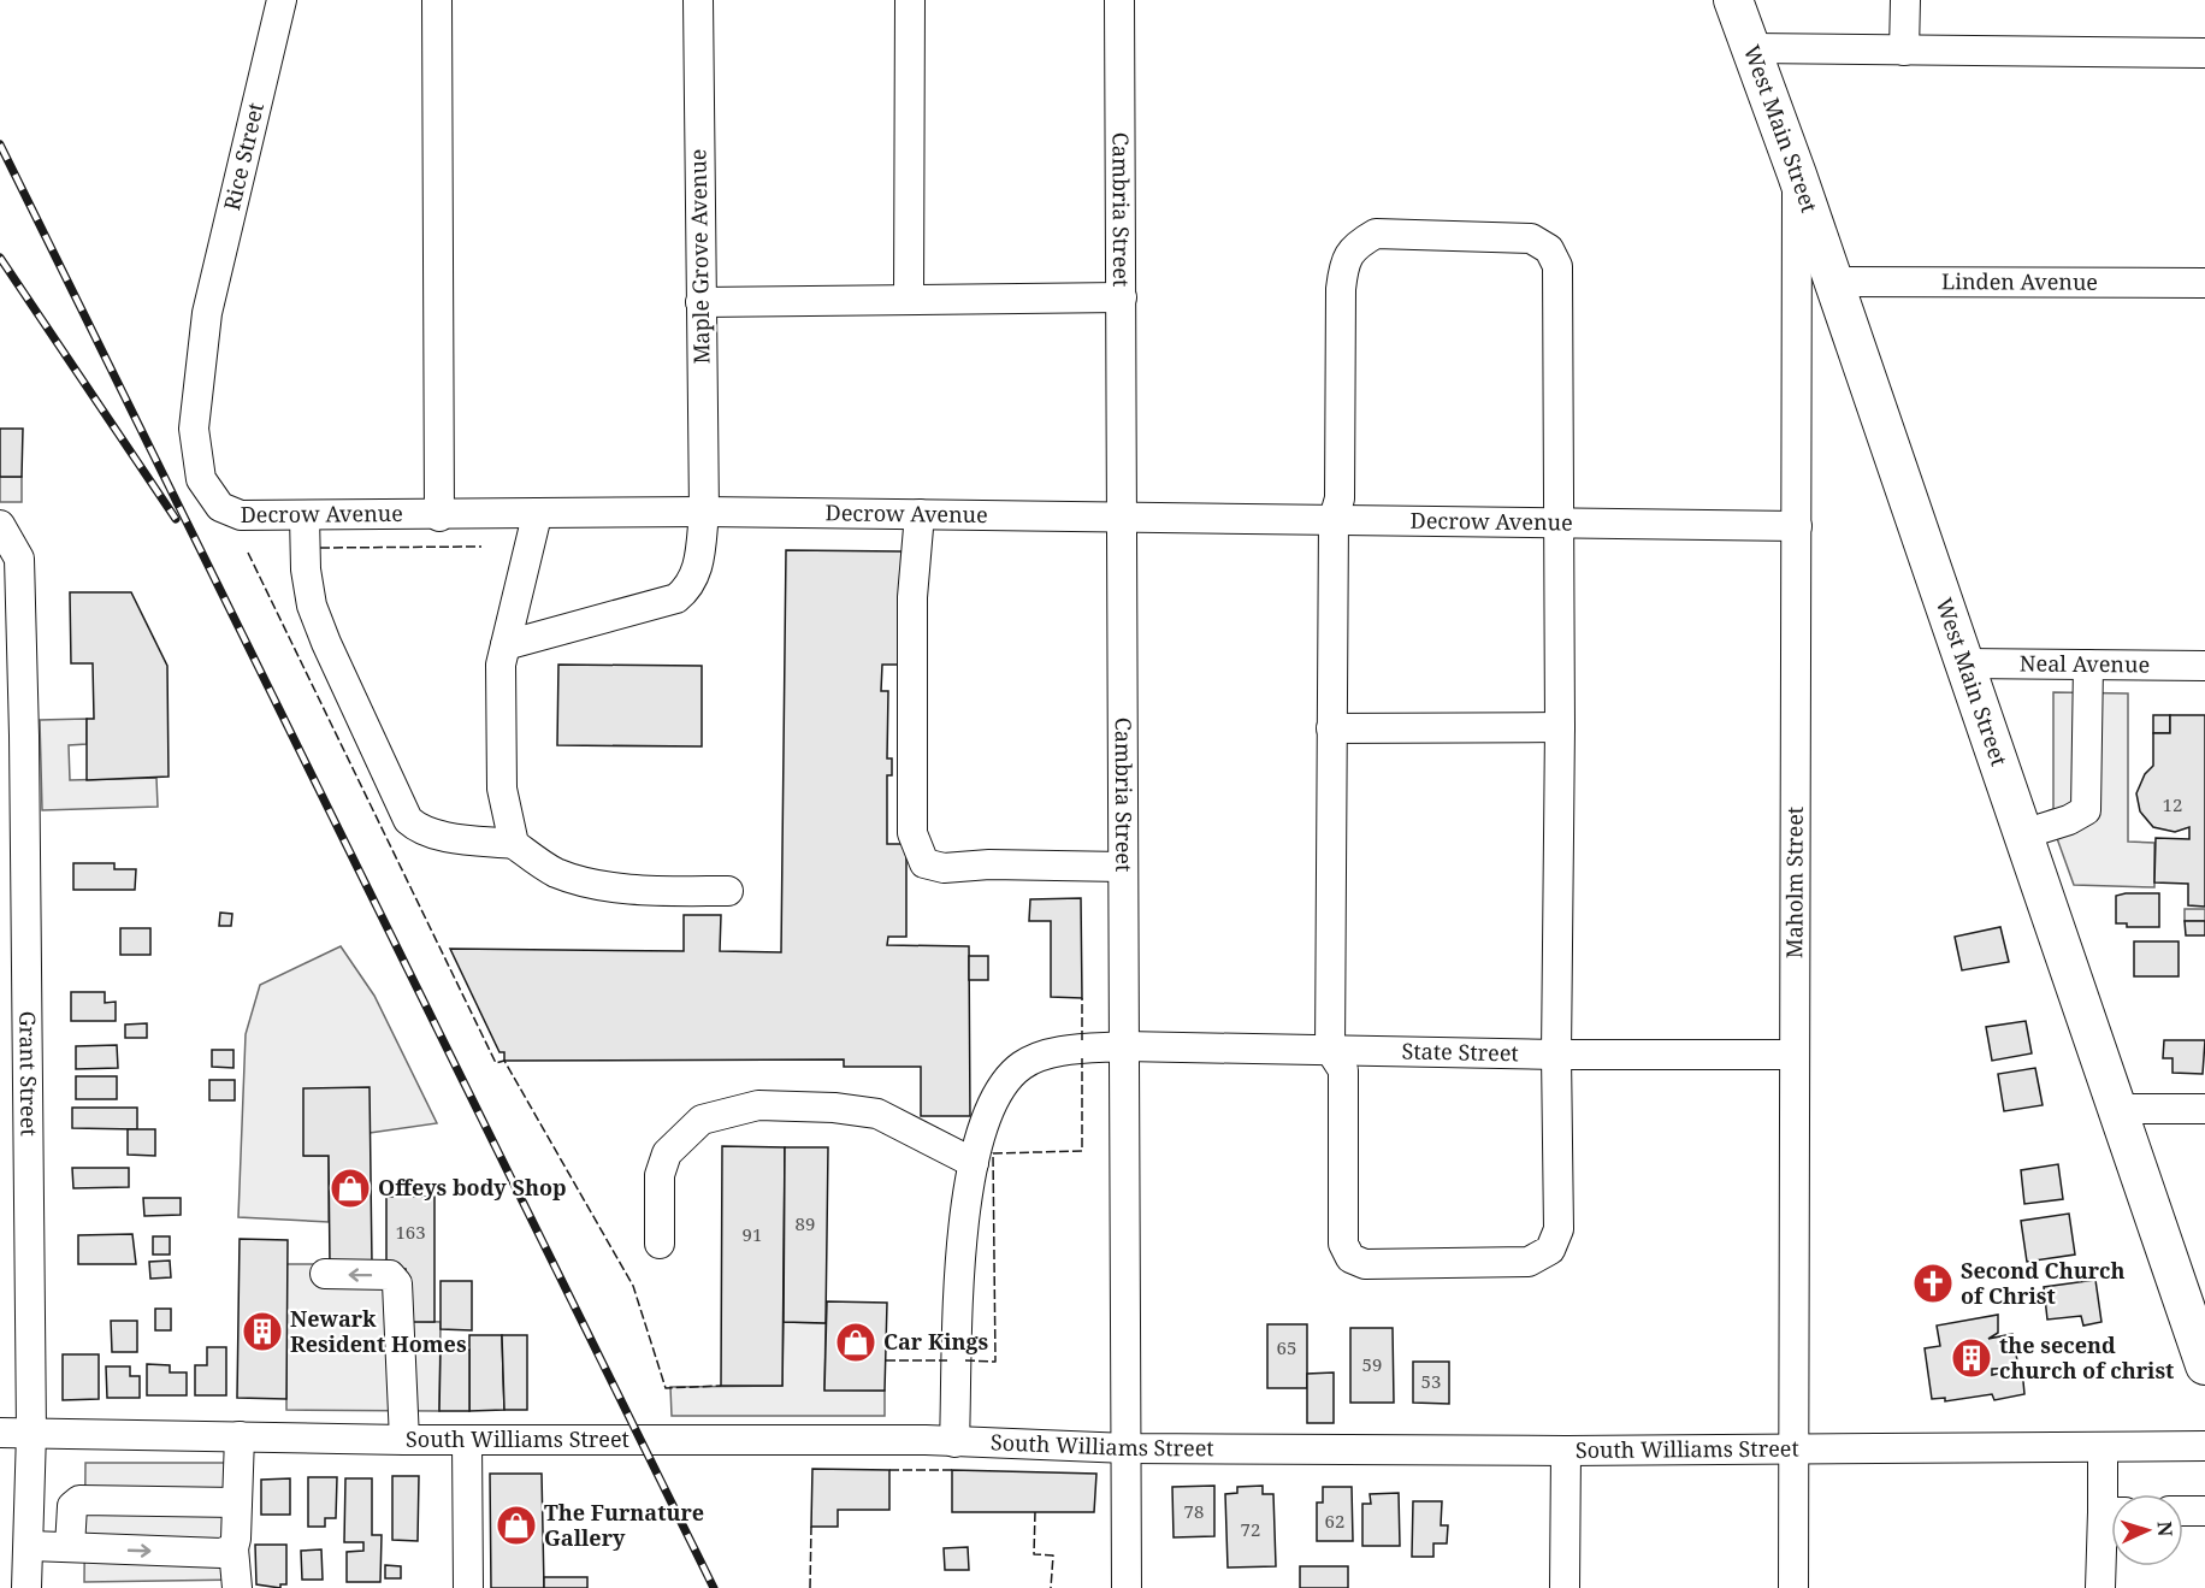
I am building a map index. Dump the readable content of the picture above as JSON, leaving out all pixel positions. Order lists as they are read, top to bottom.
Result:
{
  "streets": {
    "main road": ["West Main Street"],
    "street": [
      "Rice Street",
      "Cambria Street",
      "Maple Grove Avenue",
      "Linden Avenue",
      "Decrow Avenue",
      "Neal Avenue",
      "Maholm Street",
      "State Street",
      "Grant Street",
      "South Williams Street"
    ]
  },
  "crossings": [
    ["West Main Street", "Linden Avenue"],
    ["West Main Street", "Neal Avenue"],
    ["West Main Street", "Maholm Street"],
    ["Rice Street", "Decrow Avenue"],
    ["Cambria Street", "Decrow Avenue"],
    ["Cambria Street", "State Street"],
    ["Cambria Street", "South Williams Street"],
    ["Maple Grove Avenue", "Decrow Avenue"],
    ["Decrow Avenue", "Maholm Street"],
    ["Maholm Street", "State Street"],
    ["Maholm Street", "South Williams Street"],
    ["State Street", "South Williams Street"],
    ["Grant Street", "South Williams Street"]
  ],
  "places": {
    "shop": ["Offeys body Shop", "Car Kings", "The Furnature Gallery"],
    "church": ["Second Church of Christ"],
    "building": ["Newark Resident Homes", "the secend church of christ"]
  },
  "house_numbers": [
    "12",
    "89",
    "163",
    "91",
    "65",
    "59",
    "53",
    "78",
    "62",
    "72"
  ],
  "north": "right"
}
